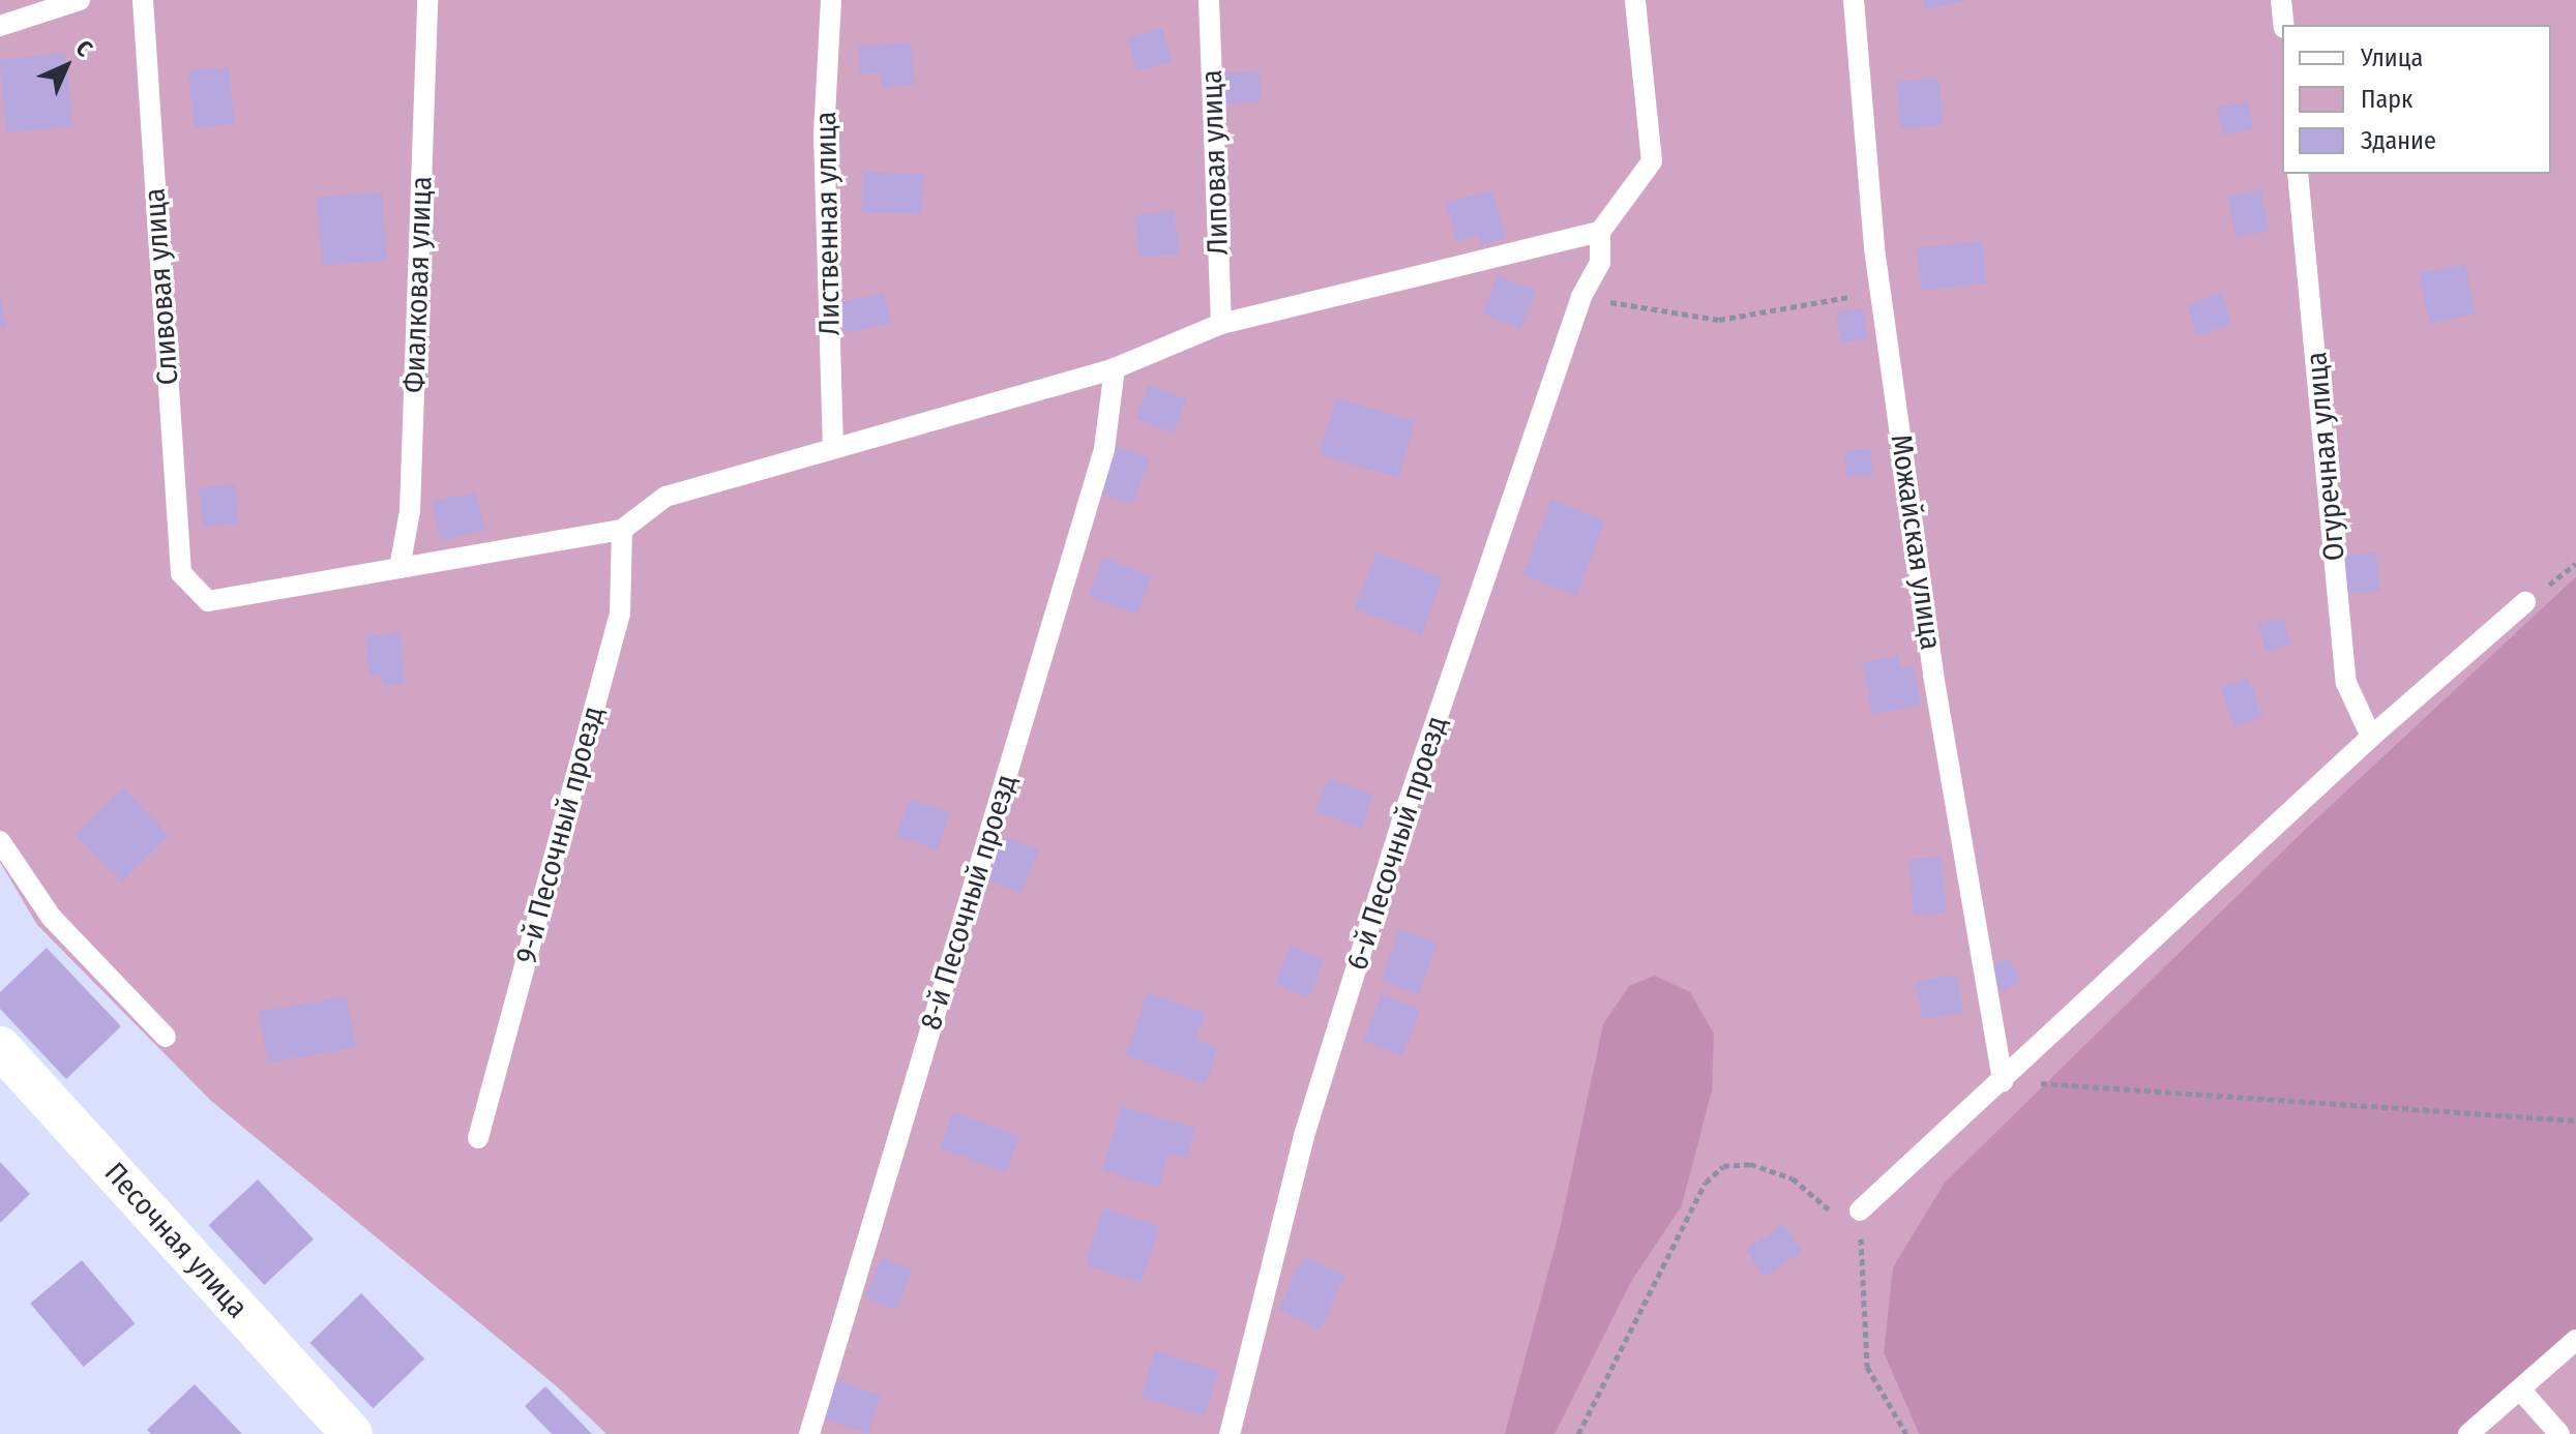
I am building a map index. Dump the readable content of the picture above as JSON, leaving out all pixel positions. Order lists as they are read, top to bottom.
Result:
{
  "streets": {
    "street": ["Песочная улица"],
    "lane": [
      "Липовая улица",
      "Лиственная улица",
      "Фиалковая улица",
      "Сливовая улица",
      "Огуречная улица",
      "Можайская улица",
      "9-й Песочный проезд",
      "6-й Песочный проезд",
      "8-й Песочный проезд"
    ]
  },
  "crossings": [
    ["Фиалковая улица", "Сливовая улица"]
  ],
  "legend": ["Улица", "Парк", "Здание"],
  "north": "top right"
}
